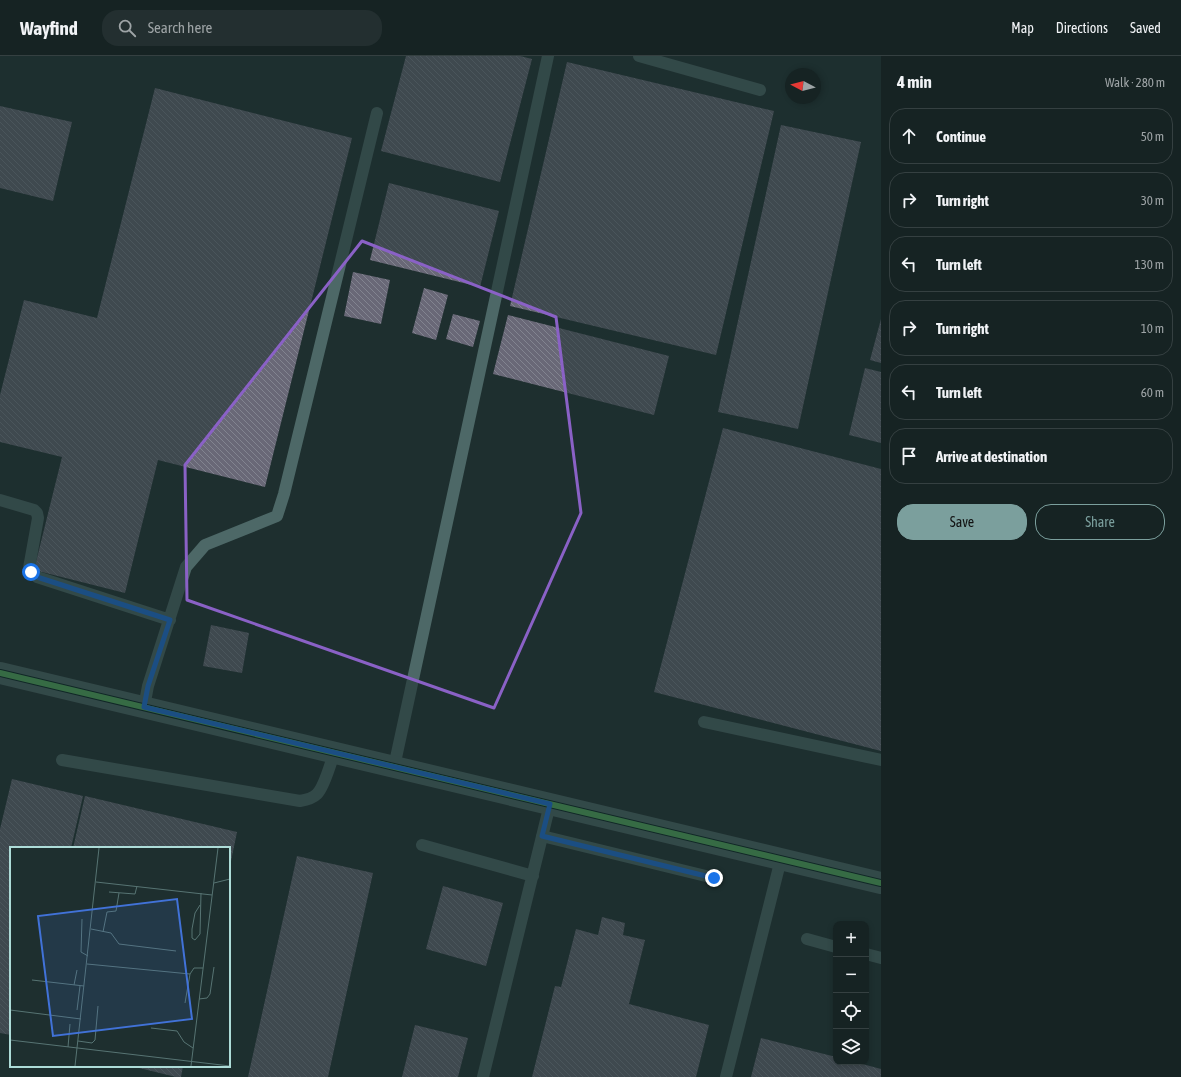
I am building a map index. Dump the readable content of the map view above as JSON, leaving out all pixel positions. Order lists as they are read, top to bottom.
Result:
{
  "north": "left",
  "page": {
    "header": "Wayfind",
    "search": "Search here",
    "nav": ["Map", "Directions", "Saved"],
    "heading": ["4 min", "Walk · 280 m"],
    "list": [
      ["Continue", "50 m"],
      ["Turn right", "30 m"],
      ["Turn left", "130 m"],
      ["Turn right", "10 m"],
      ["Turn left", "60 m"],
      "Arrive at destination"
    ],
    "buttons": ["Save", "Share"],
    "map_buttons": ["+", "−"]
  }
}
